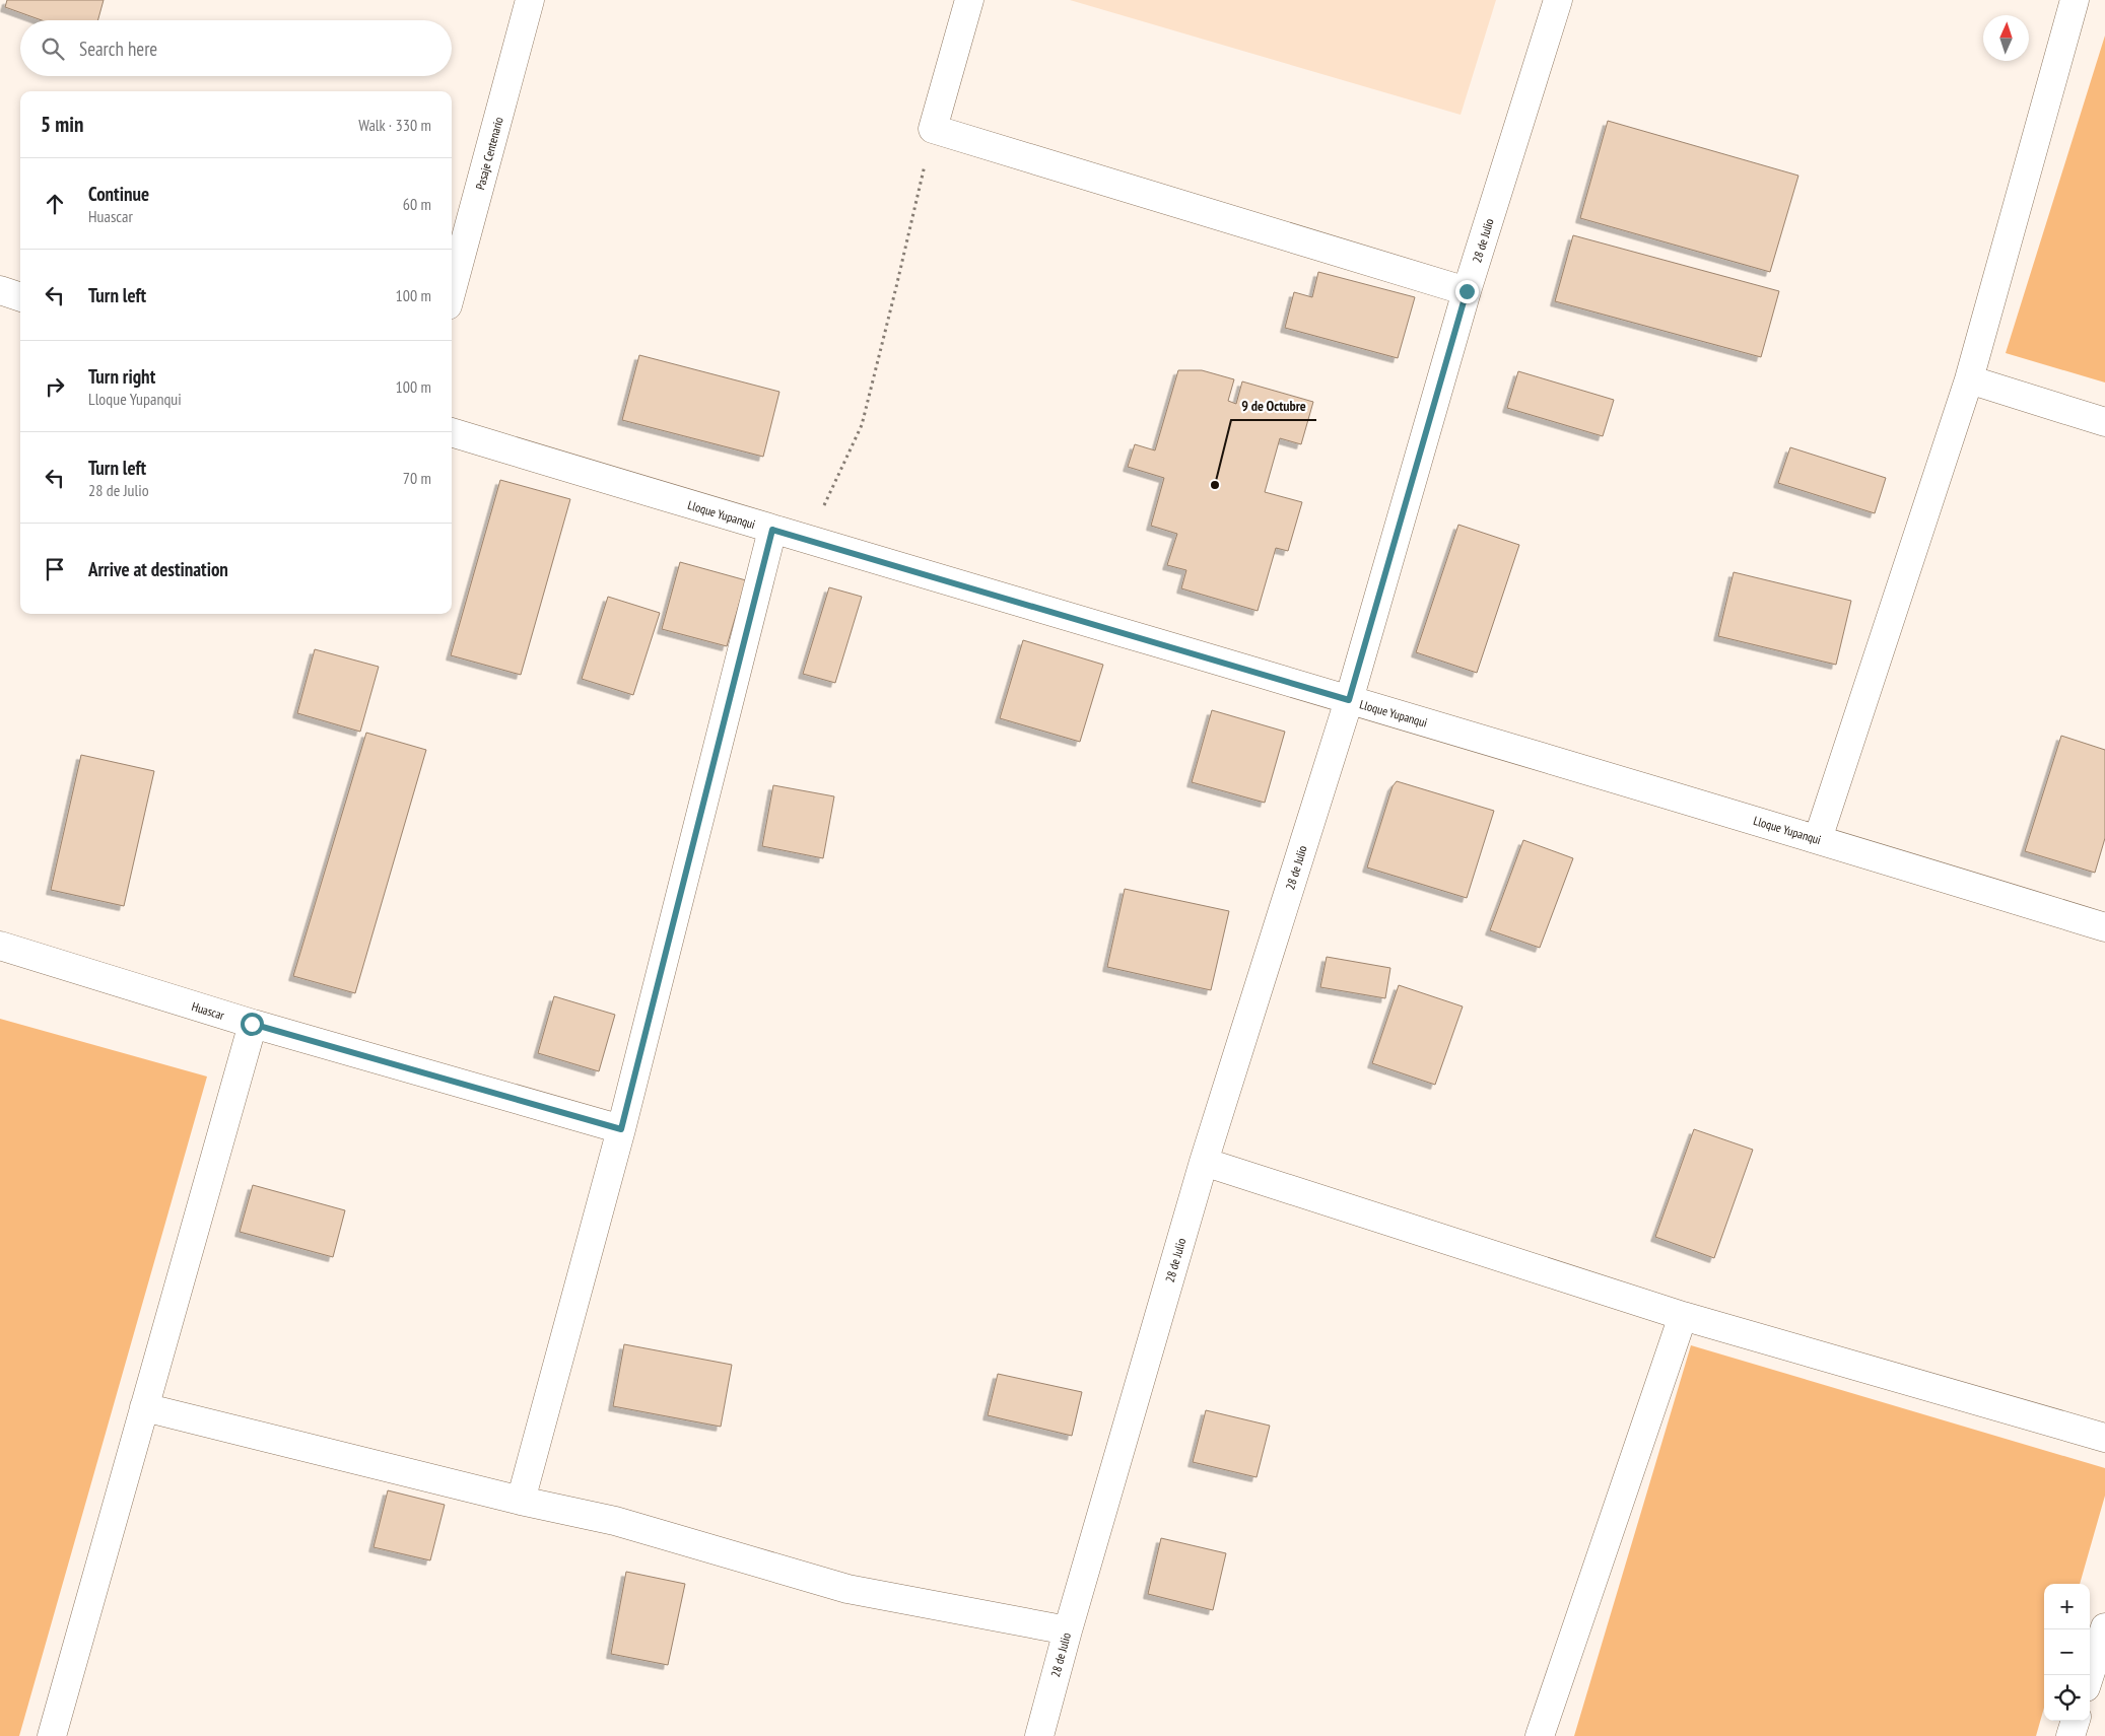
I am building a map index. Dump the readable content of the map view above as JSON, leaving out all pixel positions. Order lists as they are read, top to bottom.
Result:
{
  "streets": {
    "street": [
      "Pasaje Centenario",
      "28 de Julio",
      "Lloque Yupanqui",
      "Huascar"
    ]
  },
  "crossings": [
    ["28 de Julio", "Lloque Yupanqui"]
  ],
  "places": ["9 de Octubre"],
  "north": "top",
  "page": {
    "search": "Search here",
    "heading": ["5 min", "Walk · 330 m"],
    "list": [
      ["Continue", "Huascar", "60 m"],
      ["Turn left", "100 m"],
      ["Turn right", "Lloque Yupanqui", "100 m"],
      ["Turn left", "28 de Julio", "70 m"],
      "Arrive at destination"
    ],
    "map_buttons": ["+", "−"]
  }
}
